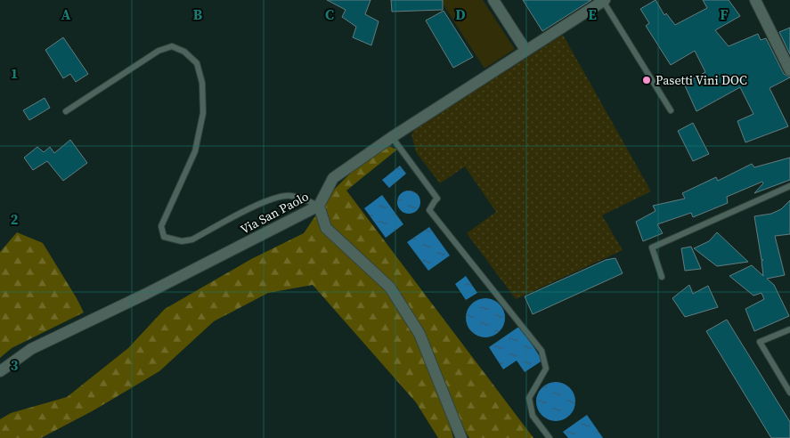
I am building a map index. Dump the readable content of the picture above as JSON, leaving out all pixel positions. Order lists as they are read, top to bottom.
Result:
{
  "streets": {
    "street": ["Via San Paolo"]
  },
  "places": ["Pasetti Vini DOC"],
  "grid": {
    "columns": [
      "A",
      "B",
      "C",
      "D",
      "E",
      "F"
    ],
    "rows": ["1", "2", "3"]
  }
}
